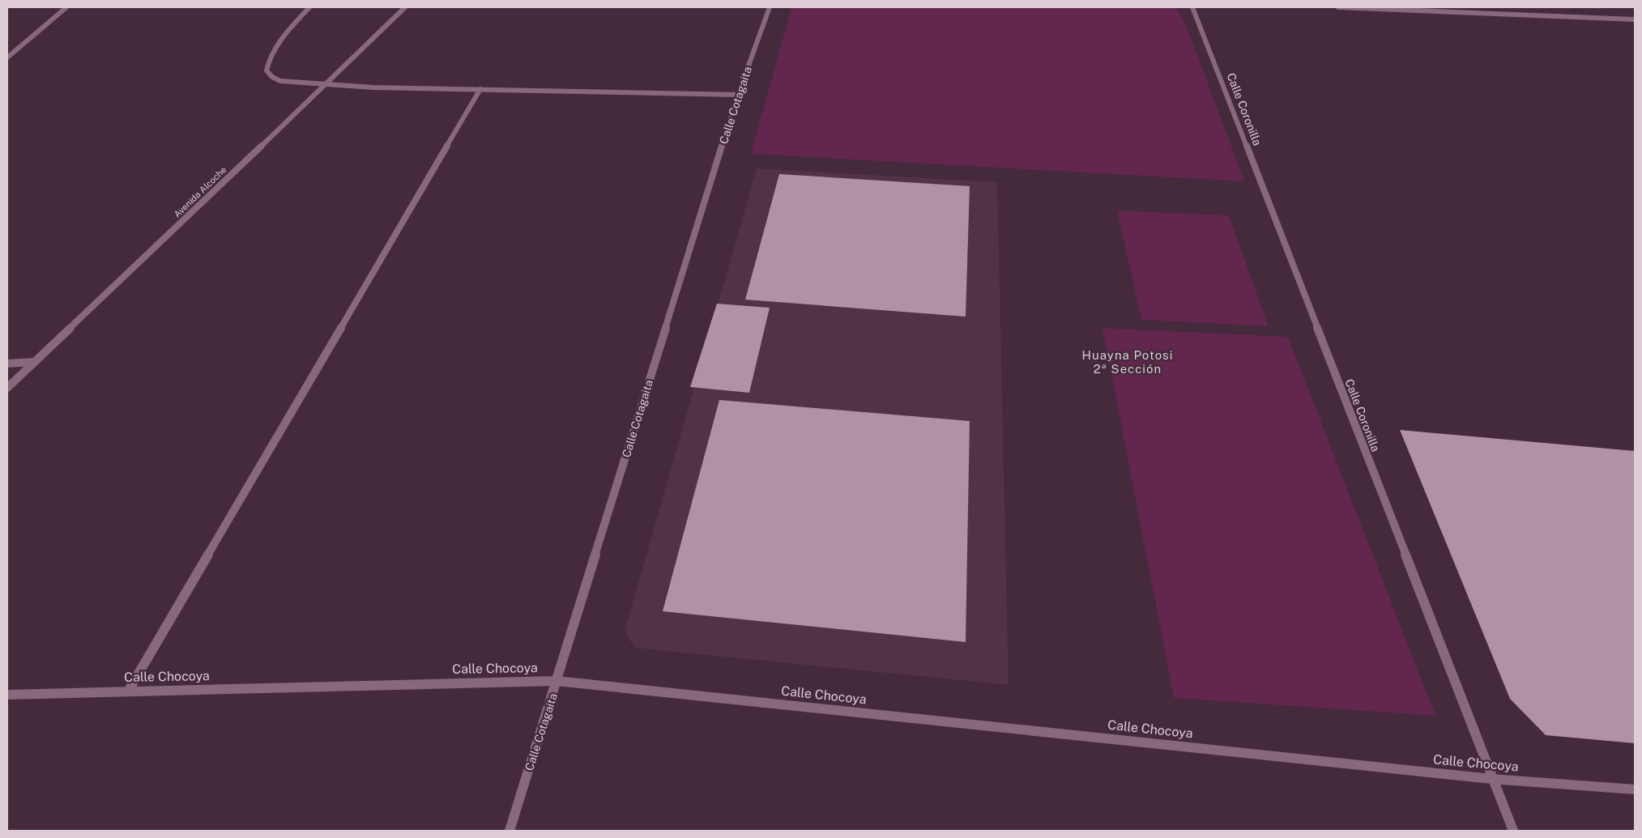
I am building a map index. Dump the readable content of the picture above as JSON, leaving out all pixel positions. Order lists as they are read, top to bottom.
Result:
{
  "streets": {
    "street": [
      "Calle Cotagaita",
      "Calle Coronilla",
      "Avenida Alcoche",
      "Calle Chocoya"
    ]
  },
  "crossings": [
    ["Calle Cotagaita", "Calle Chocoya"],
    ["Calle Coronilla", "Calle Chocoya"]
  ],
  "districts": ["Huayna Potosi 2ª Sección"]
}
